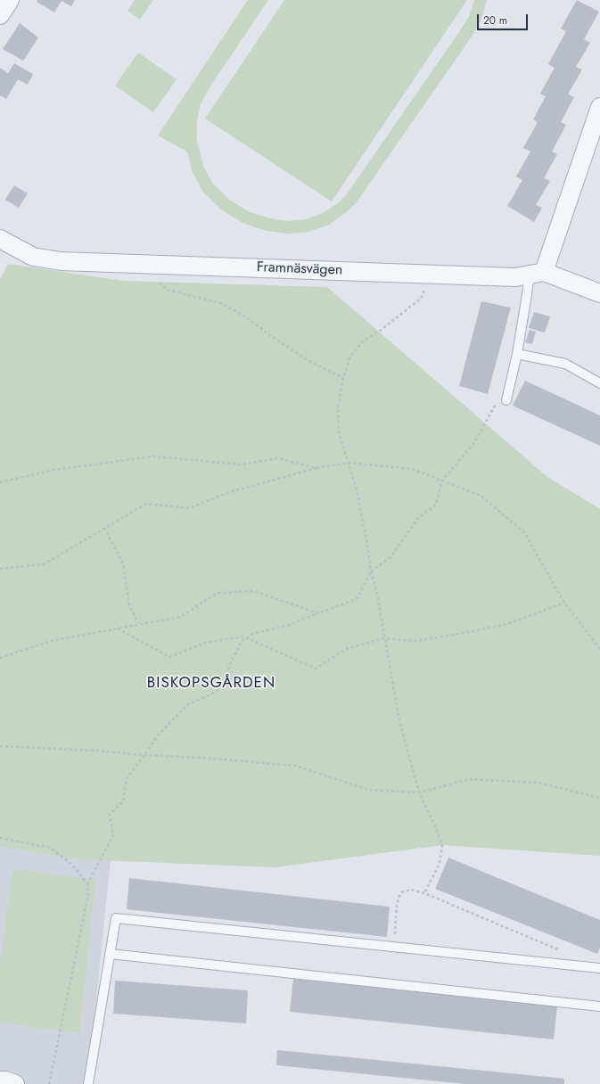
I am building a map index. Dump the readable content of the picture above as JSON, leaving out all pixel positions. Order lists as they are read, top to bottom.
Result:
{
  "streets": {
    "street": ["Framnäsvägen"]
  },
  "districts": ["BISKOPSGÅRDEN"],
  "scale_bar": "20 m"
}
